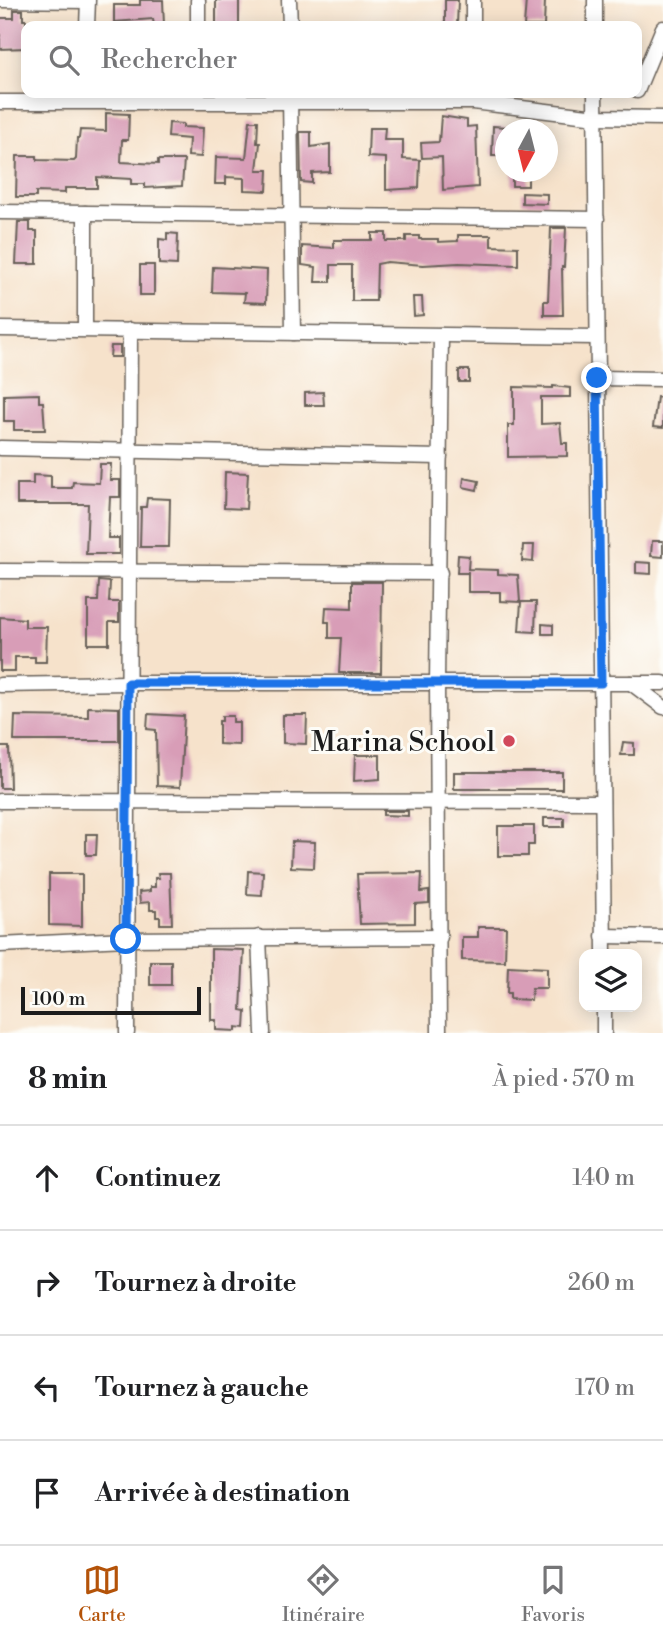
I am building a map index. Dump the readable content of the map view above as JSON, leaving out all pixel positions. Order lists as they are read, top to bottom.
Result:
{
  "places": ["Marina School"],
  "scale_bar": "100 m",
  "north": "bottom",
  "page": {
    "search": "Rechercher",
    "scale": "100 m",
    "heading": ["8 min", "À pied · 570 m"],
    "list": [
      ["Continuez", "140 m"],
      ["Tournez à droite", "260 m"],
      ["Tournez à gauche", "170 m"],
      "Arrivée à destination"
    ],
    "nav": ["Carte", "Itinéraire", "Favoris"]
  }
}
